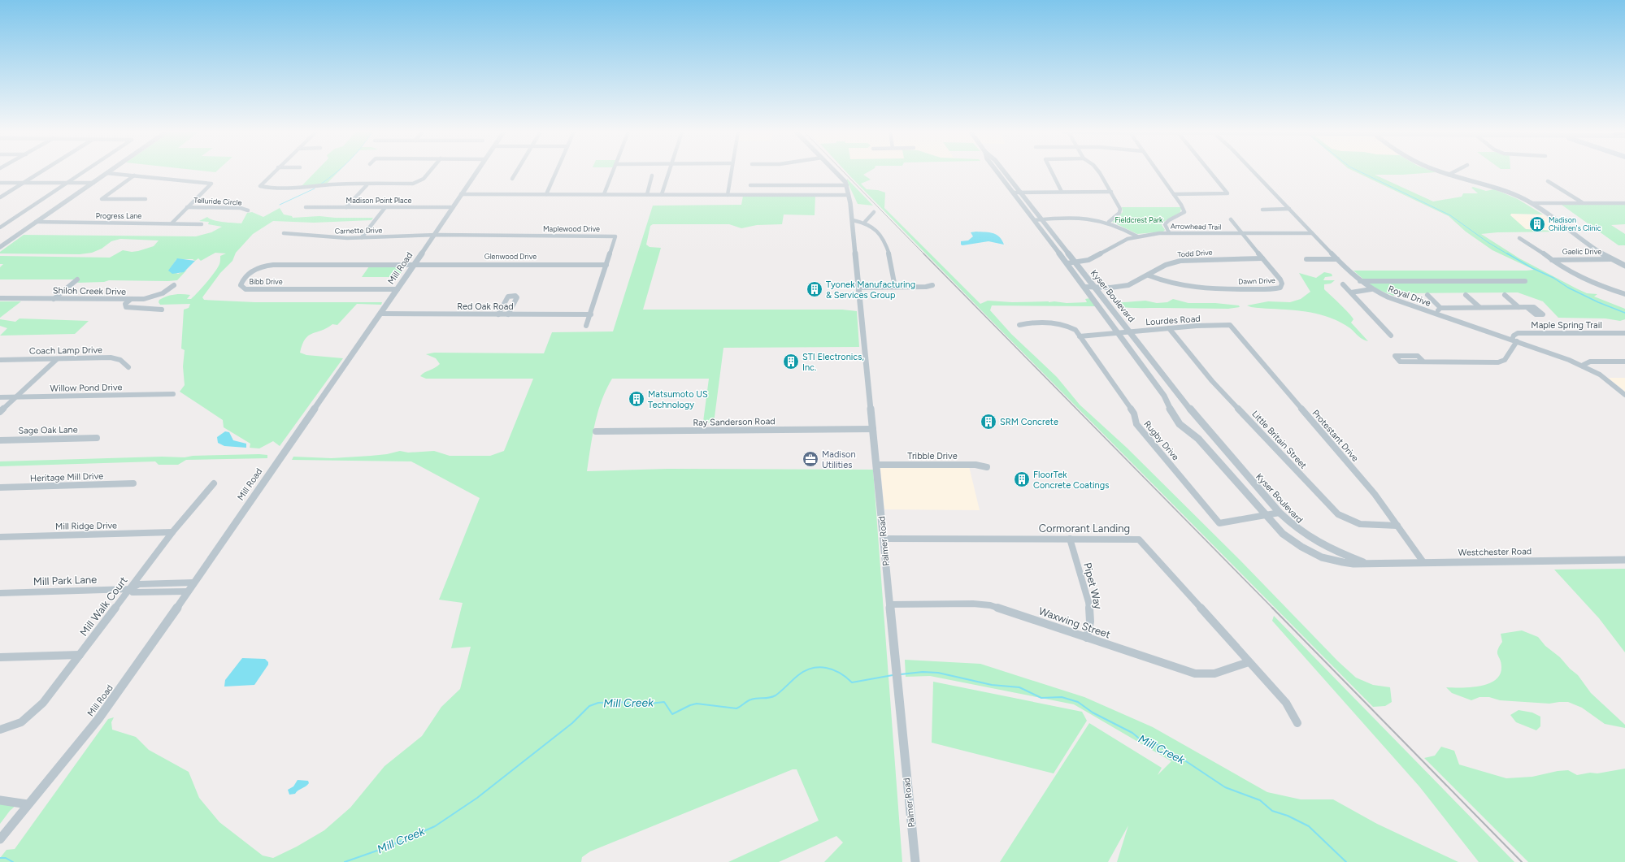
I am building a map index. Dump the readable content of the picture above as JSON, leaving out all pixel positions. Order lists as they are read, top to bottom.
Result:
{
  "streets": {
    "street": [
      "Madison Point Place",
      "Telluride Circle",
      "Progress Lane",
      "Arrowhead Trail",
      "Maplewood Drive",
      "Carnette Drive",
      "Gaelic Drive",
      "Todd Drive",
      "Glenwood Drive",
      "Mill Road",
      "Dawn Drive",
      "Bibb Drive",
      "Shiloh Creek Drive",
      "Kyser Boulevard",
      "Royal Drive",
      "Red Oak Road",
      "Lourdes Road",
      "Maple Spring Trail",
      "Coach Lamp Drive",
      "Willow Pond Drive",
      "Ray Sanderson Road",
      "Sage Oak Lane",
      "Protestant Drive",
      "Little Britain Street",
      "Rugby Drive",
      "Tribble Drive",
      "Heritage Mill Drive",
      "Mill Ridge Drive",
      "Cormorant Landing",
      "Palmer Road",
      "Westchester Road",
      "Mill Park Lane",
      "Pipet Way",
      "Mill Walk Court",
      "Waxwing Street"
    ]
  },
  "crossings": [
    ["Madison Point Place", "Mill Road"],
    ["Arrowhead Trail", "Dawn Drive"],
    ["Arrowhead Trail", "Kyser Boulevard"],
    ["Arrowhead Trail", "Royal Drive"],
    ["Maplewood Drive", "Carnette Drive"],
    ["Maplewood Drive", "Glenwood Drive"],
    ["Maplewood Drive", "Mill Road"],
    ["Maplewood Drive", "Red Oak Road"],
    ["Carnette Drive", "Mill Road"],
    ["Todd Drive", "Dawn Drive"],
    ["Todd Drive", "Kyser Boulevard"],
    ["Glenwood Drive", "Mill Road"],
    ["Glenwood Drive", "Bibb Drive"],
    ["Mill Road", "Bibb Drive"],
    ["Mill Road", "Red Oak Road"],
    ["Mill Road", "Mill Park Lane"],
    ["Kyser Boulevard", "Lourdes Road"],
    ["Kyser Boulevard", "Rugby Drive"],
    ["Kyser Boulevard", "Westchester Road"],
    ["Royal Drive", "Maple Spring Trail"],
    ["Lourdes Road", "Protestant Drive"],
    ["Lourdes Road", "Little Britain Street"],
    ["Lourdes Road", "Rugby Drive"],
    ["Ray Sanderson Road", "Palmer Road"],
    ["Protestant Drive", "Little Britain Street"],
    ["Protestant Drive", "Westchester Road"],
    ["Tribble Drive", "Palmer Road"],
    ["Mill Ridge Drive", "Mill Walk Court"],
    ["Cormorant Landing", "Palmer Road"],
    ["Cormorant Landing", "Pipet Way"],
    ["Cormorant Landing", "Waxwing Street"],
    ["Palmer Road", "Waxwing Street"],
    ["Mill Park Lane", "Mill Walk Court"],
    ["Pipet Way", "Waxwing Street"]
  ],
  "water": ["Mill Creek"],
  "parks": ["Fieldcrest Park"],
  "places": {
    "building": [
      "Madison Children's Clinic",
      "Tyonek Manufacturing & Services Group",
      "STI Electronics, Inc.",
      "Matsumoto US Technology",
      "SRM Concrete",
      "FloorTek Concrete Coatings"
    ],
    "office": ["Madison Utilities"]
  }
}
